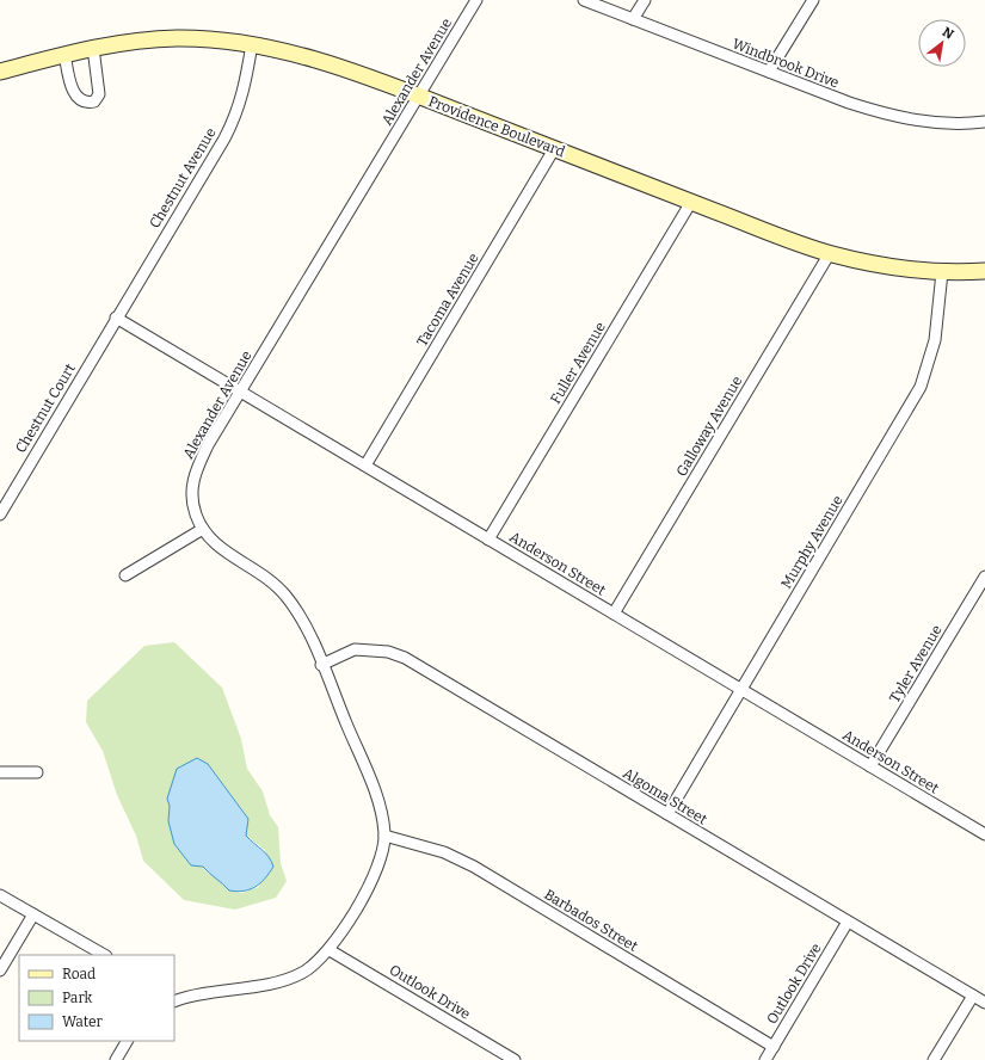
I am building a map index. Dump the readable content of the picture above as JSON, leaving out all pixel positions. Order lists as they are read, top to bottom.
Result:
{
  "streets": {
    "main road": ["Providence Boulevard"],
    "street": [
      "Windbrook Drive",
      "Alexander Avenue",
      "Chestnut Avenue",
      "Tacoma Avenue",
      "Fuller Avenue",
      "Chestnut Court",
      "Galloway Avenue",
      "Murphy Avenue",
      "Anderson Street",
      "Tyler Avenue",
      "Algoma Street",
      "Barbados Street",
      "Outlook Drive"
    ]
  },
  "crossings": [
    ["Alexander Avenue", "Providence Boulevard"],
    ["Alexander Avenue", "Anderson Street"],
    ["Alexander Avenue", "Algoma Street"],
    ["Alexander Avenue", "Barbados Street"],
    ["Alexander Avenue", "Outlook Drive"],
    ["Providence Boulevard", "Chestnut Avenue"],
    ["Providence Boulevard", "Tacoma Avenue"],
    ["Providence Boulevard", "Fuller Avenue"],
    ["Providence Boulevard", "Galloway Avenue"],
    ["Providence Boulevard", "Murphy Avenue"],
    ["Chestnut Avenue", "Chestnut Court"],
    ["Chestnut Avenue", "Anderson Street"],
    ["Tacoma Avenue", "Anderson Street"],
    ["Fuller Avenue", "Anderson Street"],
    ["Chestnut Court", "Anderson Street"],
    ["Galloway Avenue", "Anderson Street"],
    ["Murphy Avenue", "Anderson Street"],
    ["Murphy Avenue", "Algoma Street"],
    ["Anderson Street", "Tyler Avenue"],
    ["Algoma Street", "Outlook Drive"],
    ["Barbados Street", "Outlook Drive"]
  ],
  "legend": ["Road", "Park", "Water"],
  "north": "top right"
}
